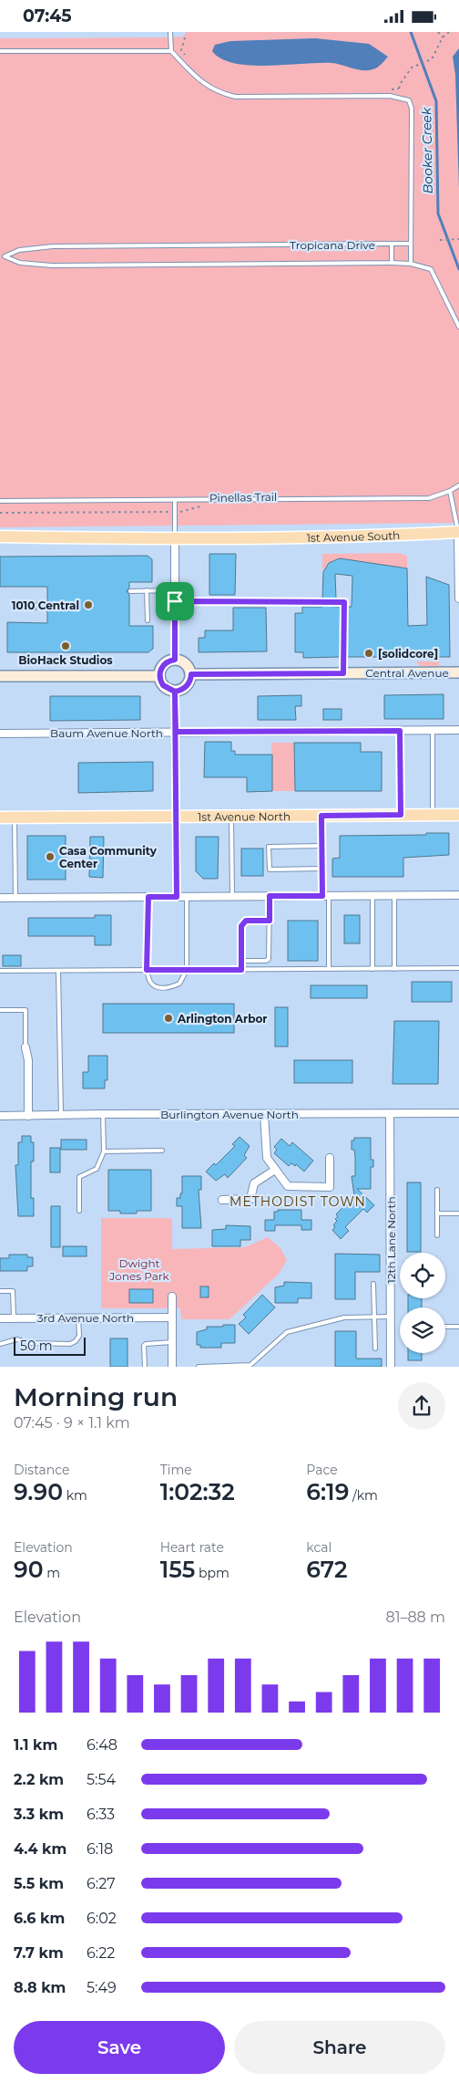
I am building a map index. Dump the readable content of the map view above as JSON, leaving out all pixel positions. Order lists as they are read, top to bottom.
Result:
{
  "streets": {
    "main road": ["1st Avenue South", "1st Avenue North"],
    "street": [
      "Central Avenue",
      "Baum Avenue North",
      "Burlington Avenue North",
      "12th Lane North",
      "3rd Avenue North"
    ],
    "lane": ["Tropicana Drive"],
    "path": ["Pinellas Trail"]
  },
  "crossings": [
    ["Burlington Avenue North", "12th Lane North"]
  ],
  "districts": ["METHODIST TOWN"],
  "water": ["Booker Creek"],
  "parks": ["Dwight Jones Park"],
  "places": [
    "1010 Central",
    "BioHack Studios",
    "[solidcore]",
    "Casa Community Center",
    "Arlington Arbor"
  ],
  "scale_bar": "50 m",
  "page": {
    "status": "07:45",
    "scale": "50 m",
    "heading": ["Morning run", "07:45 · 9 × 1.1 km"],
    "stats": [
      ["Distance", "9.90 km"],
      ["Time", "1:02:32"],
      ["Pace", "6:19 /km"],
      ["Elevation", "90 m"],
      ["Heart rate", "155 bpm"],
      ["kcal", "672"]
    ],
    "chart": ["Elevation", "81–88 m"],
    "list": [
      {
        "name": "1.1 km",
        "note": "6:48"
      },
      {
        "name": "2.2 km",
        "note": "5:54"
      },
      {
        "name": "3.3 km",
        "note": "6:33"
      },
      {
        "name": "4.4 km",
        "note": "6:18"
      },
      {
        "name": "5.5 km",
        "note": "6:27"
      },
      {
        "name": "6.6 km",
        "note": "6:02"
      },
      {
        "name": "7.7 km",
        "note": "6:22"
      },
      {
        "name": "8.8 km",
        "note": "5:49"
      }
    ],
    "buttons": ["Save", "Share"]
  }
}
